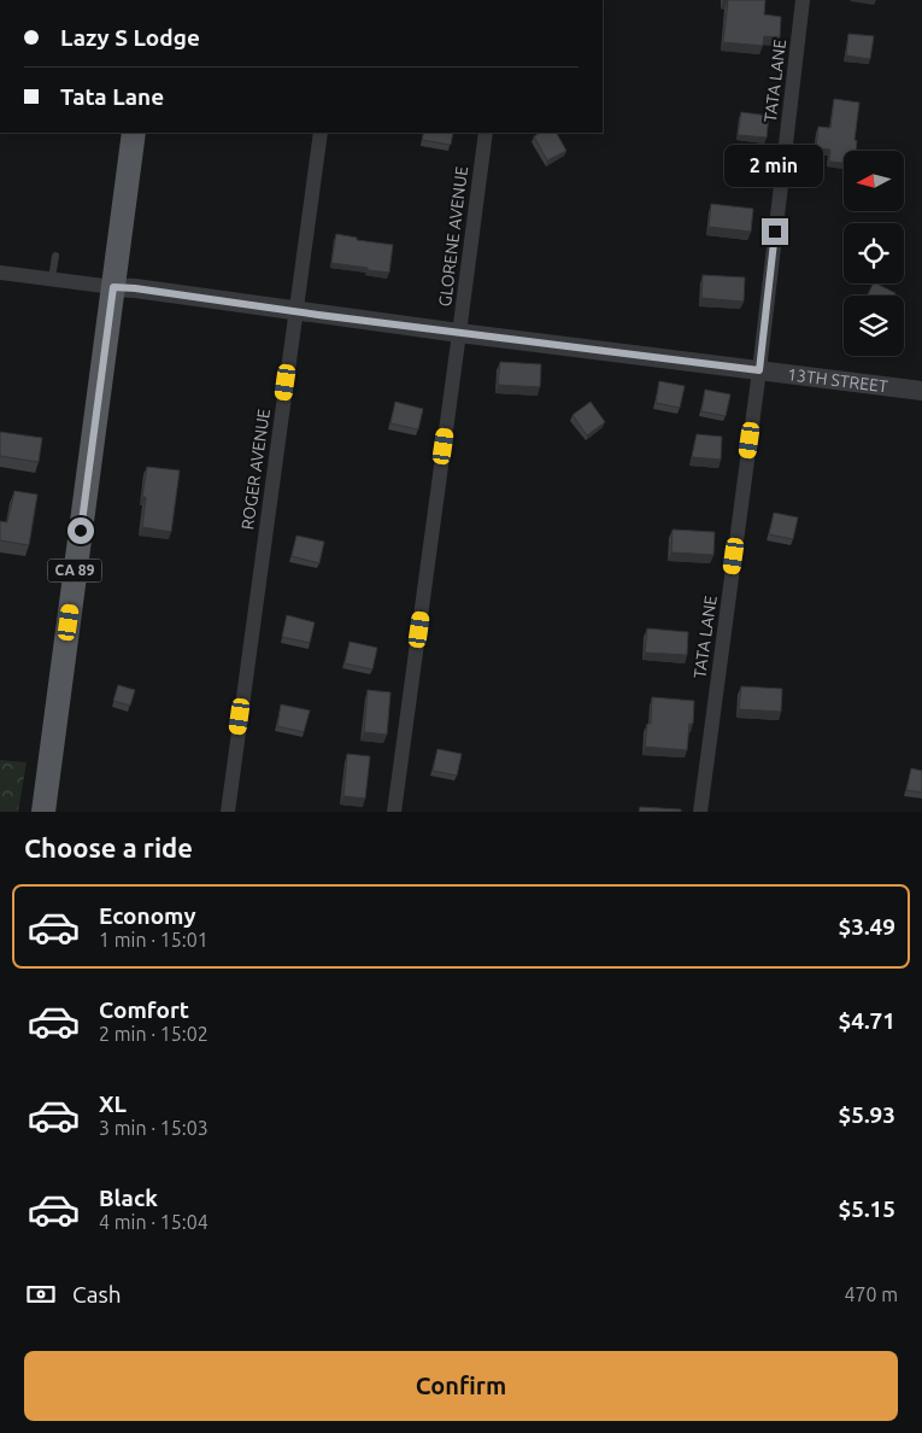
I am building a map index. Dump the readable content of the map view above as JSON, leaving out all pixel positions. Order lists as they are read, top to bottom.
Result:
{
  "streets": {
    "main road": ["CA 89"],
    "street": [
      "TATA LANE",
      "GLORENE AVENUE",
      "13TH STREET",
      "ROGER AVENUE"
    ]
  },
  "crossings": [
    ["TATA LANE", "13TH STREET"],
    ["GLORENE AVENUE", "13TH STREET"],
    ["13TH STREET", "ROGER AVENUE"],
    ["13TH STREET", "CA 89"]
  ],
  "north": "left",
  "page": {
    "banner": ["Lazy S Lodge", "Tata Lane"],
    "bubble": "2 min",
    "heading": "Choose a ride",
    "list": [
      {
        "name": "Economy",
        "note": "1 min · 15:01",
        "value": "$3.49"
      },
      {
        "name": "Comfort",
        "note": "2 min · 15:02",
        "value": "$4.71"
      },
      {
        "name": "XL",
        "note": "3 min · 15:03",
        "value": "$5.93"
      },
      {
        "name": "Black",
        "note": "4 min · 15:04",
        "value": "$5.15"
      }
    ],
    "pay": ["Cash", "470 m"],
    "buttons": "Confirm"
  }
}
